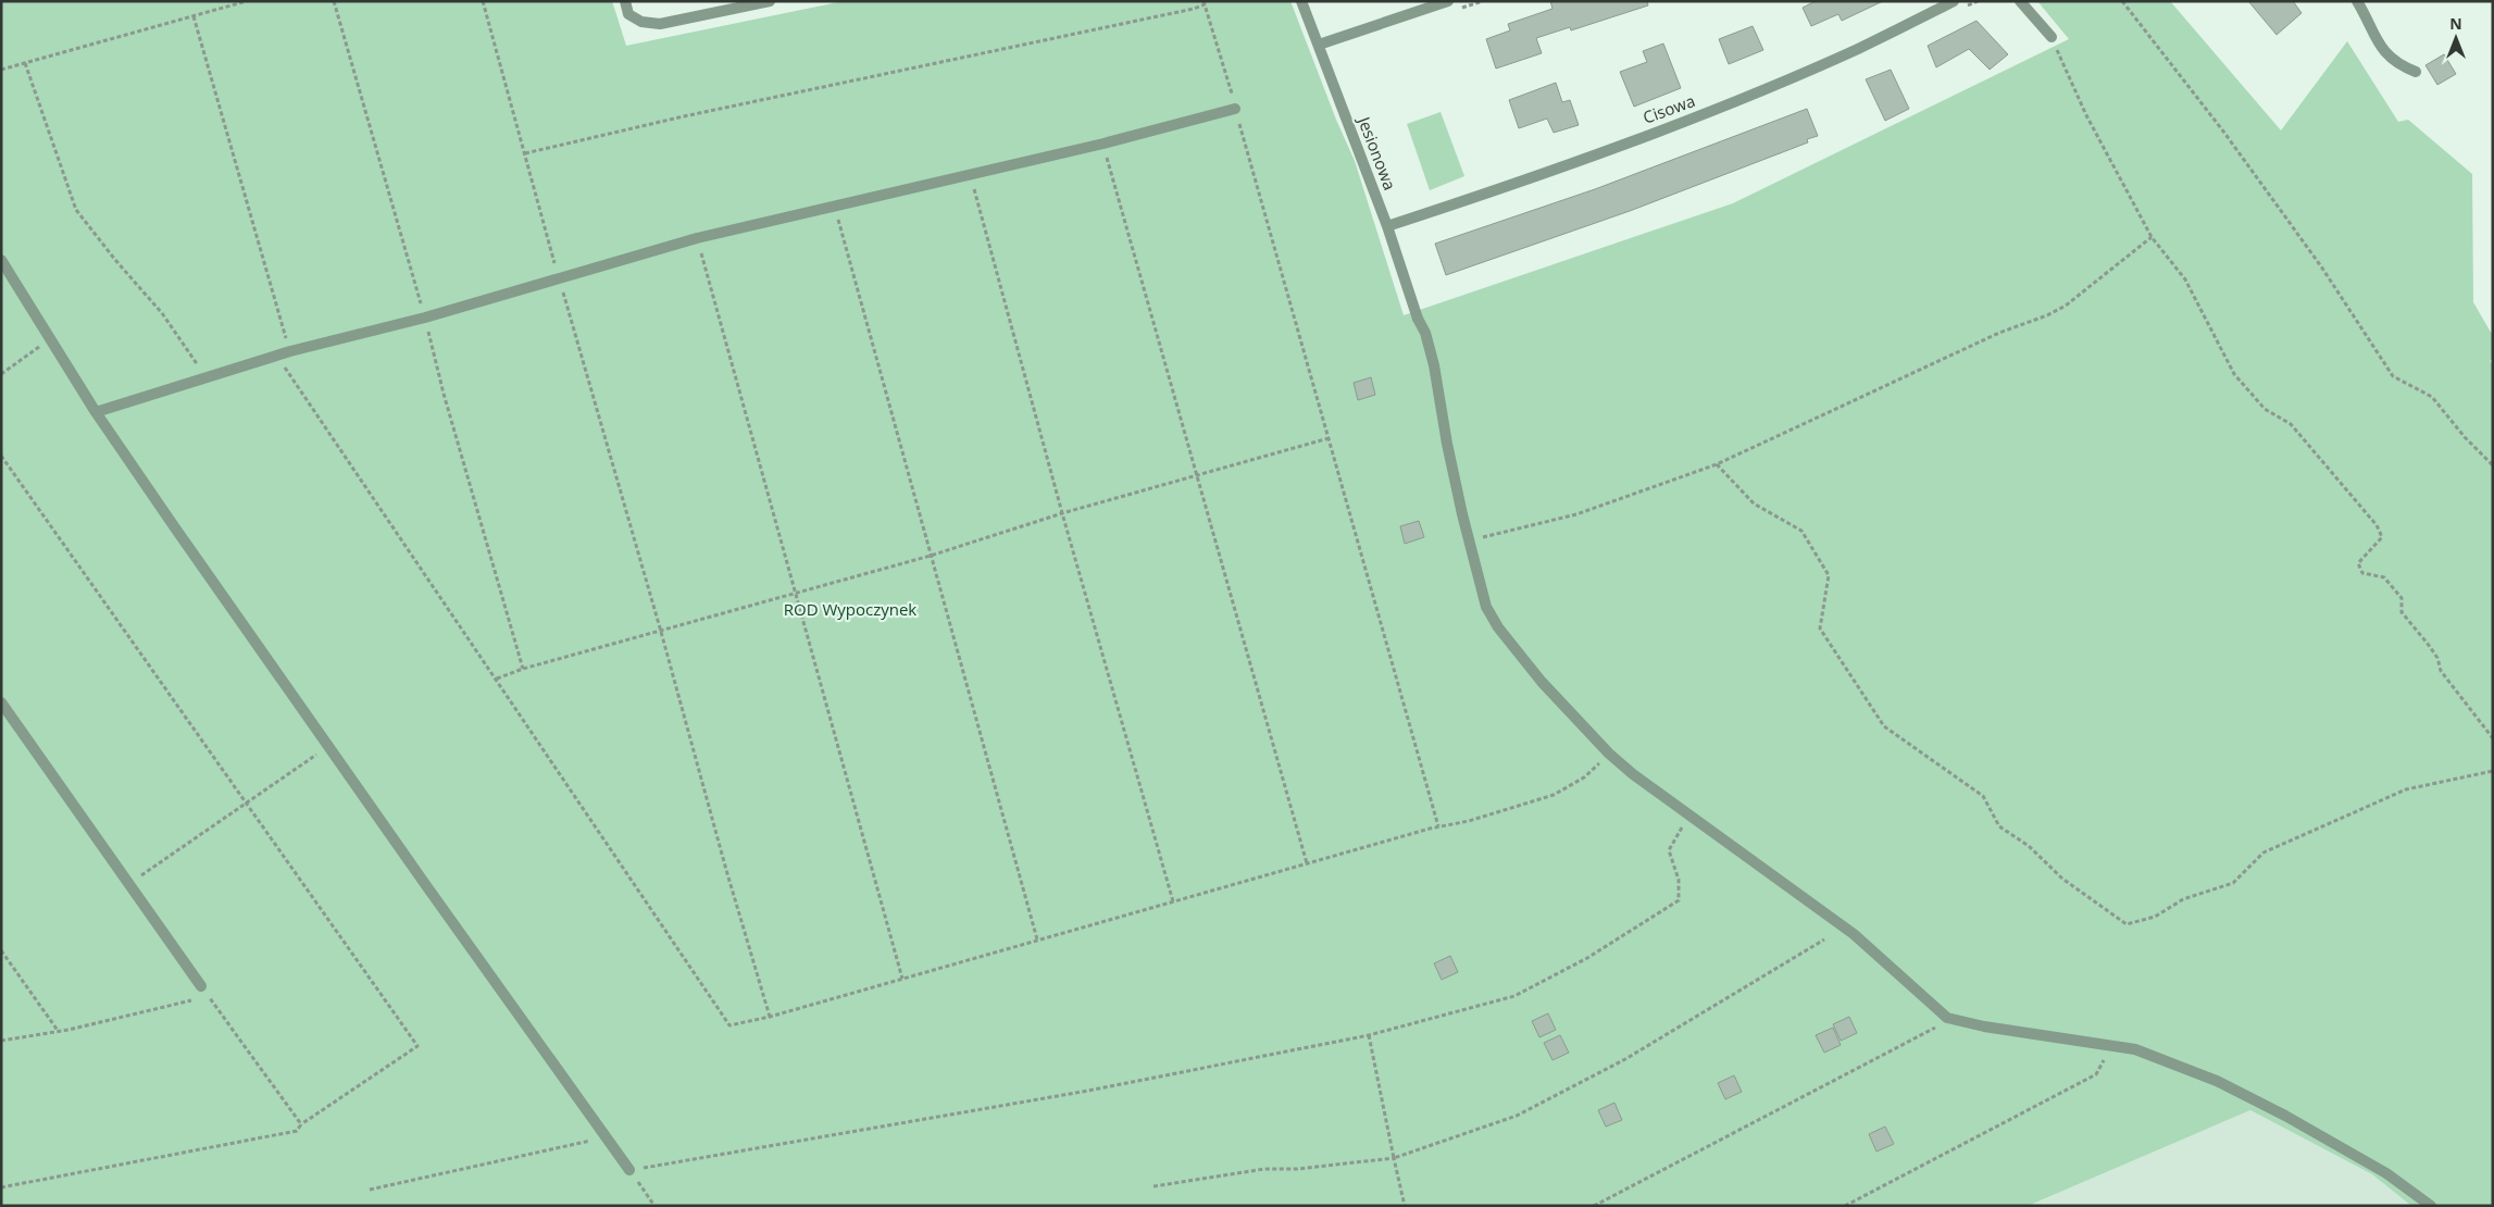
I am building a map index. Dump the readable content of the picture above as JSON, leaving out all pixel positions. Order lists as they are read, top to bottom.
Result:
{
  "streets": {
    "street": ["Cisowa", "Jesionowa"]
  },
  "crossings": [
    ["Cisowa", "Jesionowa"]
  ],
  "parks": ["ROD Wypoczynek"],
  "north": "top"
}
